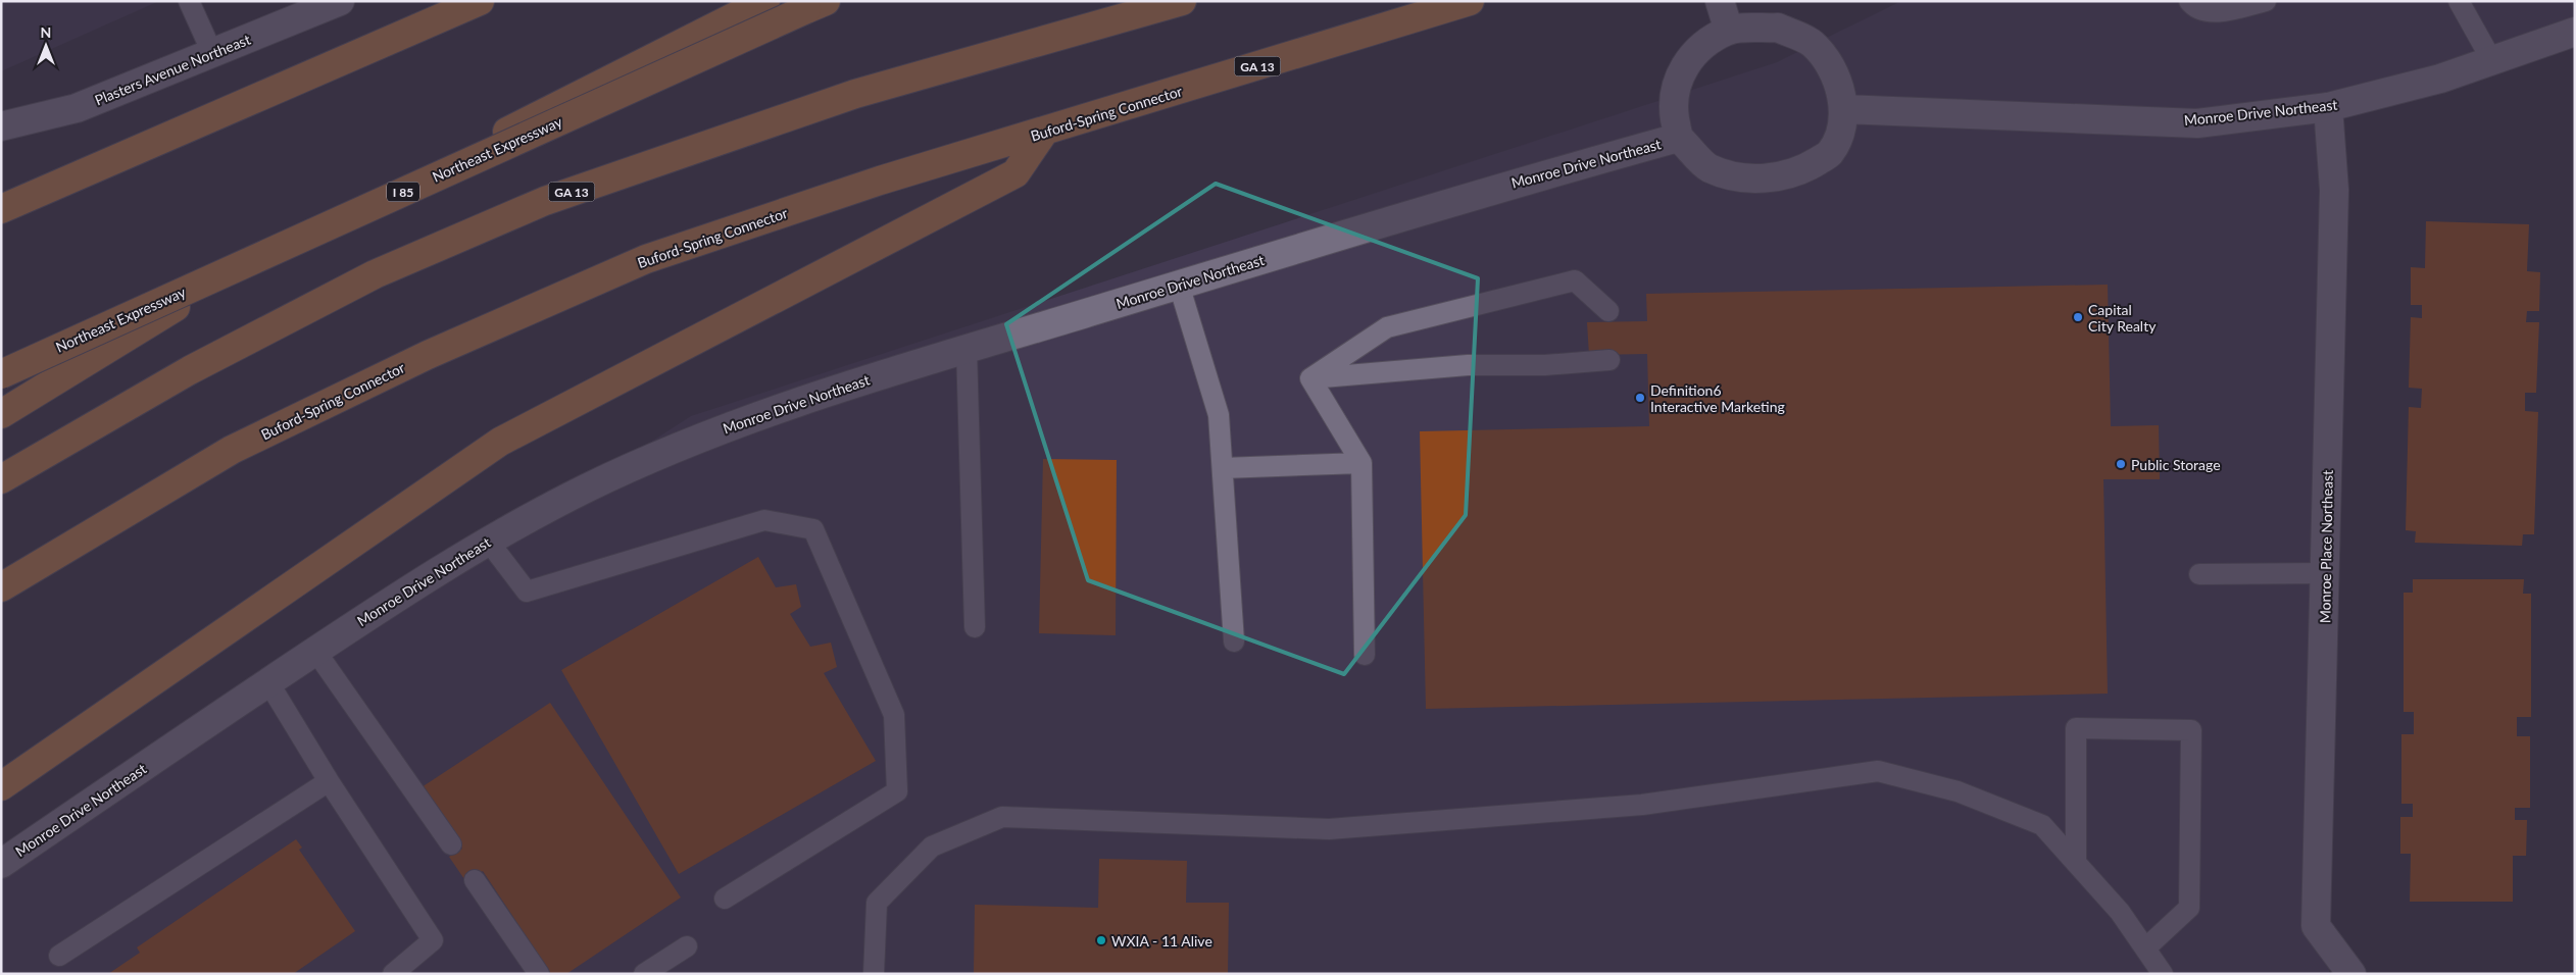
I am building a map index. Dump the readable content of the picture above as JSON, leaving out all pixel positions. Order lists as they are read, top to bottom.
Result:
{
  "streets": {
    "highway": [
      "GA 13",
      "Buford-Spring Connector",
      "Northeast Expressway",
      "I 85"
    ],
    "main road": ["Plasters Avenue Northeast", "Monroe Drive Northeast", "Monroe Place Northeast"]
  },
  "crossings": [
    ["Monroe Drive Northeast", "Monroe Place Northeast"]
  ],
  "places": [
    "Capital City Realty",
    "Definition6 Interactive Marketing",
    "Public Storage",
    "WXIA - 11 Alive"
  ],
  "north": "top"
}
